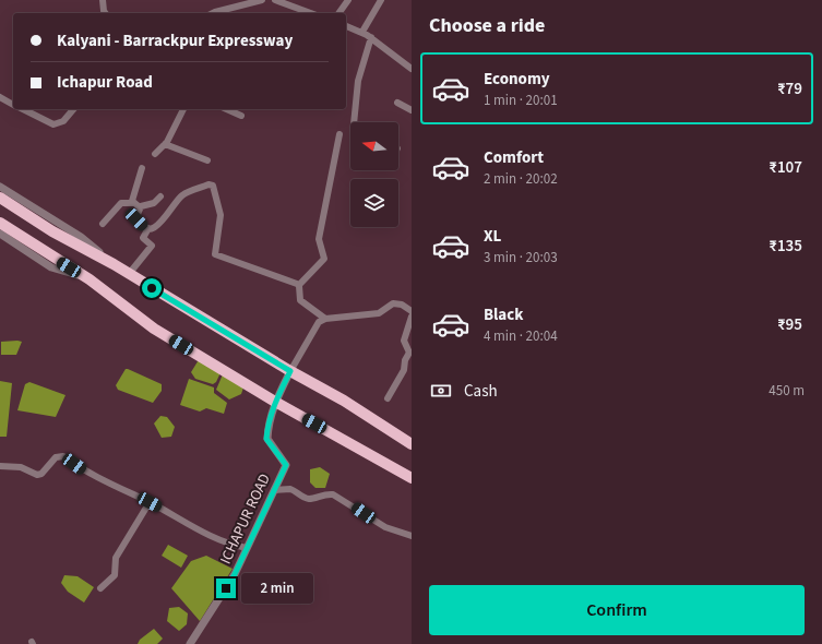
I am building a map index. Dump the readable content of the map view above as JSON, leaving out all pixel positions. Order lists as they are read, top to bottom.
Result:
{
  "streets": {
    "street": ["ICHAPUR ROAD"]
  },
  "north": "left",
  "page": {
    "heading": "Choose a ride",
    "banner": ["Kalyani - Barrackpur Expressway", "Ichapur Road"],
    "list": [
      {
        "name": "Economy",
        "note": "1 min · 20:01",
        "value": "₹79"
      },
      {
        "name": "Comfort",
        "note": "2 min · 20:02",
        "value": "₹107"
      },
      {
        "name": "XL",
        "note": "3 min · 20:03",
        "value": "₹135"
      },
      {
        "name": "Black",
        "note": "4 min · 20:04",
        "value": "₹95"
      }
    ],
    "pay": ["Cash", "450 m"],
    "bubble": "2 min",
    "buttons": "Confirm"
  }
}
